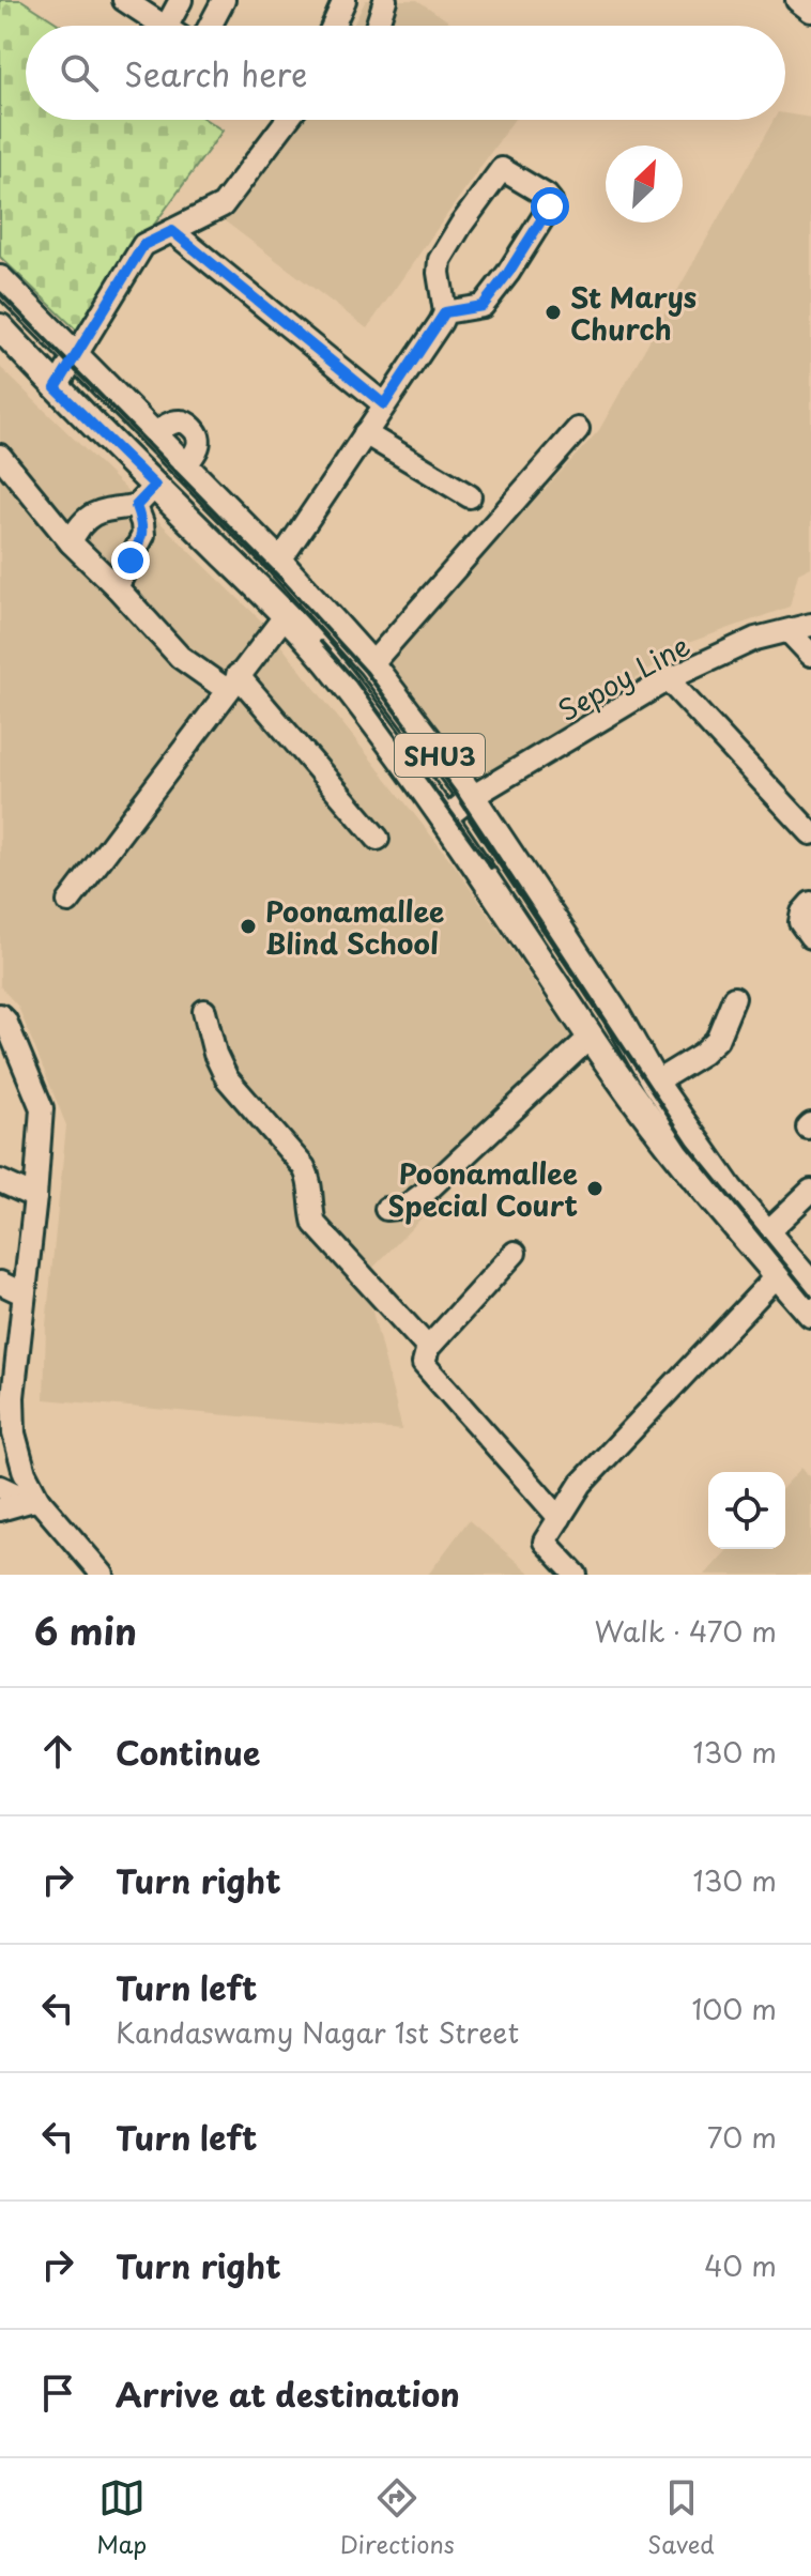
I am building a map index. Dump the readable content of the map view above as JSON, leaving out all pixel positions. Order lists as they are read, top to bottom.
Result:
{
  "streets": {
    "main road": ["SHU3"],
    "street": ["Sepoy Line"]
  },
  "crossings": [
    ["Sepoy Line", "SHU3"]
  ],
  "places": ["St Marys Church", "Poonamallee Blind School", "Poonamallee Special Court"],
  "north": "top right",
  "page": {
    "search": "Search here",
    "heading": ["6 min", "Walk · 470 m"],
    "list": [
      ["Continue", "130 m"],
      ["Turn right", "130 m"],
      ["Turn left", "Kandaswamy Nagar 1st Street", "100 m"],
      ["Turn left", "70 m"],
      ["Turn right", "40 m"],
      "Arrive at destination"
    ],
    "nav": ["Map", "Directions", "Saved"]
  }
}
